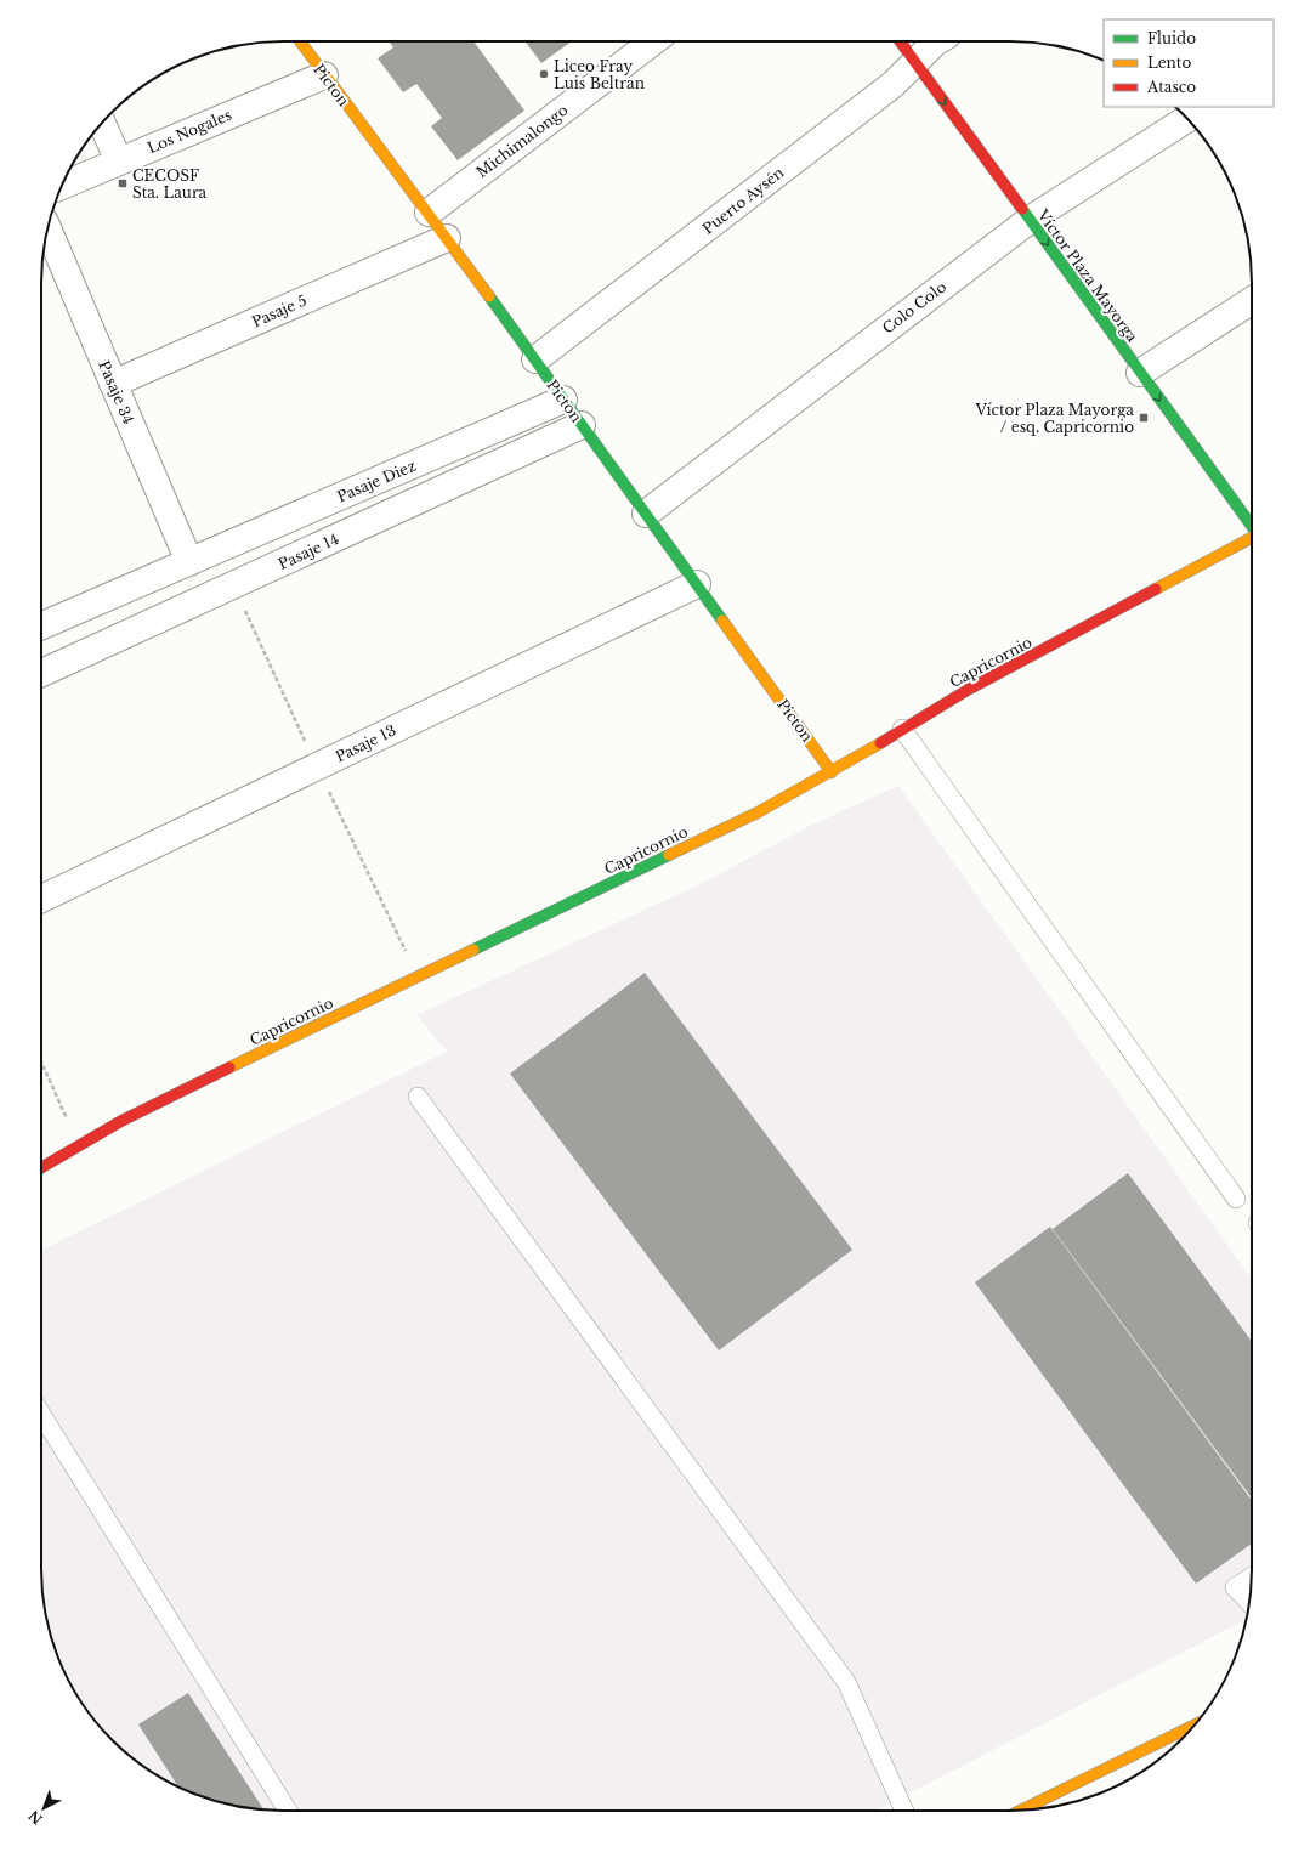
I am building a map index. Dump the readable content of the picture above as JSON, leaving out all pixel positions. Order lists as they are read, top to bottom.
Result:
{
  "streets": {
    "street": [
      "Picton",
      "Los Nogales",
      "Michimalongo",
      "Puerto Aysén",
      "Víctor Plaza Mayorga",
      "Colo Colo",
      "Pasaje 5",
      "Pasaje 34",
      "Pasaje Diez",
      "Pasaje 14",
      "Capricornio",
      "Pasaje 13"
    ]
  },
  "crossings": [
    ["Picton", "Los Nogales"],
    ["Picton", "Michimalongo"],
    ["Picton", "Puerto Aysén"],
    ["Picton", "Colo Colo"],
    ["Picton", "Pasaje 5"],
    ["Picton", "Pasaje Diez"],
    ["Picton", "Pasaje 14"],
    ["Picton", "Capricornio"],
    ["Picton", "Pasaje 13"],
    ["Puerto Aysén", "Víctor Plaza Mayorga"],
    ["Víctor Plaza Mayorga", "Colo Colo"],
    ["Pasaje 5", "Pasaje 34"],
    ["Pasaje 34", "Pasaje Diez"]
  ],
  "one_way": ["Víctor Plaza Mayorga"],
  "places": {
    "other": ["Liceo Fray Luis Beltran"],
    "transit": ["CECOSF Sta. Laura", "Víctor Plaza Mayorga / esq. Capricornio"]
  },
  "legend": ["Fluido", "Lento", "Atasco"],
  "north": "bottom left"
}
